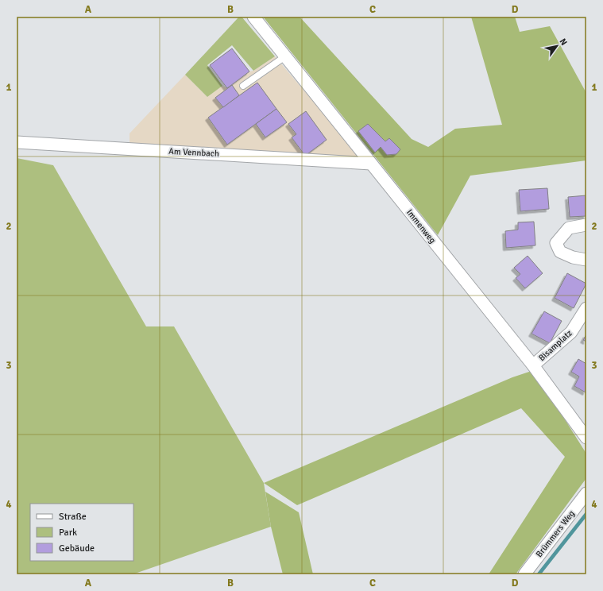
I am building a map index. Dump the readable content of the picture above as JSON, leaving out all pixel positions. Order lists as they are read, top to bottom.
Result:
{
  "streets": {
    "street": [
      "Am Vennbach",
      "Immenweg",
      "Bisamplatz",
      "Brümmers Weg"
    ]
  },
  "crossings": [
    ["Am Vennbach", "Immenweg"],
    ["Immenweg", "Bisamplatz"]
  ],
  "legend": ["Straße", "Park", "Gebäude"],
  "north": "top right",
  "grid": {
    "columns": [
      "A",
      "B",
      "C",
      "D"
    ],
    "rows": [
      "1",
      "2",
      "3",
      "4"
    ]
  }
}
